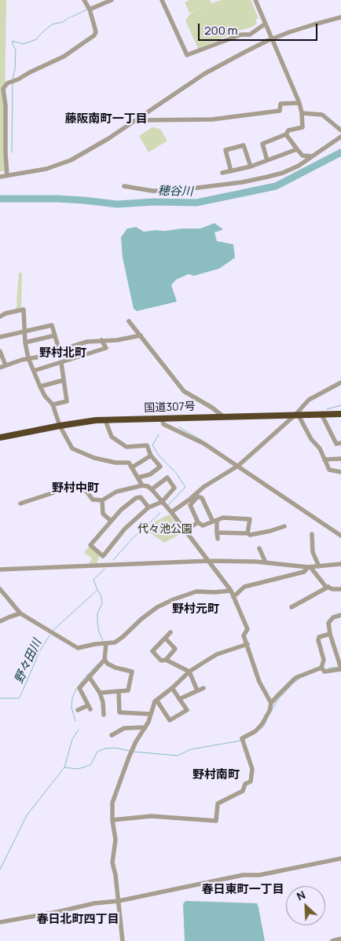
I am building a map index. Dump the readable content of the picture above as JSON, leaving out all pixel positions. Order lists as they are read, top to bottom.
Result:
{
  "streets": {
    "highway": ["国道307号"]
  },
  "districts": [
    "藤阪南町一丁目",
    "野村北町",
    "野村中町",
    "野村元町",
    "野村南町",
    "春日東町一丁目",
    "春日北町四丁目"
  ],
  "water": ["穂谷川", "野々田川"],
  "parks": ["代々池公園"],
  "scale_bar": "200 m",
  "north": "top left"
}
